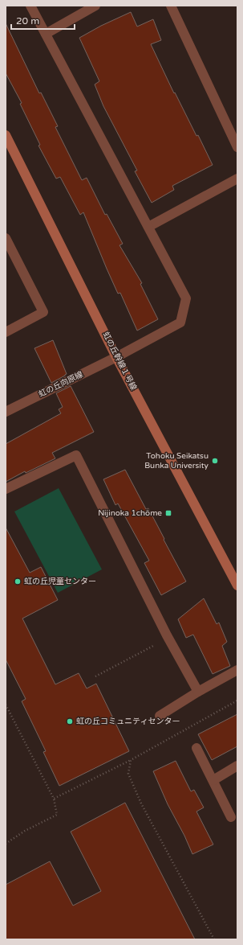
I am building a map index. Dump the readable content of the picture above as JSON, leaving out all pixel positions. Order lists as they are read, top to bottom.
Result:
{
  "streets": {
    "street": ["虹の丘幹線１号線", "虹の丘向原線"]
  },
  "crossings": [
    ["虹の丘幹線１号線", "虹の丘向原線"]
  ],
  "places": {
    "other": ["Tohoku Seikatsu Bunka University", "虹の丘児童センター", "虹の丘コミュニティセンター"],
    "transit": ["Nijinoka 1chōme"]
  },
  "scale_bar": "20 m"
}
